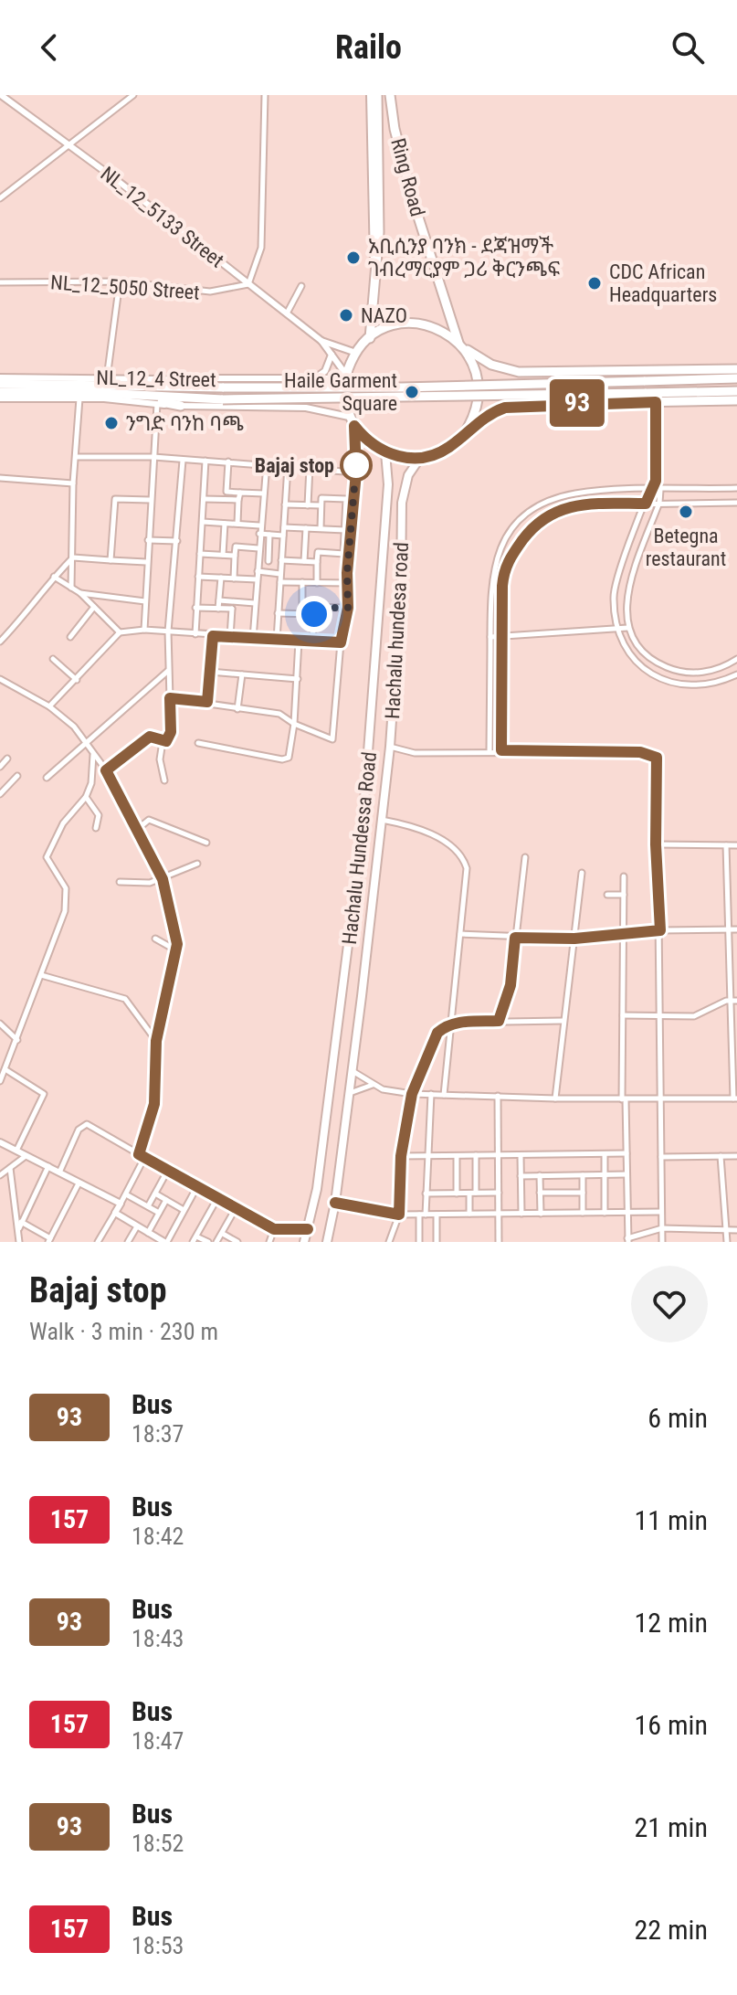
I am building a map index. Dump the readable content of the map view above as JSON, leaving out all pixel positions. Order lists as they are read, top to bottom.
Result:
{
  "streets": {
    "highway": ["Ring Road"],
    "main road": ["Hachalu hundesa road", "Hachalu Hundessa Road"],
    "street": ["NL_12_5133 Street", "NL_12_5050 Street", "NL_12_4 Street"]
  },
  "crossings": [
    ["Ring Road", "NL_12_4 Street"],
    ["Ring Road", "Hachalu hundesa road"],
    ["Ring Road", "Hachalu Hundessa Road"],
    ["NL_12_5133 Street", "NL_12_5050 Street"],
    ["NL_12_4 Street", "Hachalu hundesa road"],
    ["NL_12_4 Street", "Hachalu Hundessa Road"],
    ["Hachalu hundesa road", "Hachalu Hundessa Road"]
  ],
  "places": [
    "አቢሲንያ ባንክ - ደጃዝማች ገብረማርያም ጋሪ ቅርንጫፍ",
    "CDC African Headquarters",
    "NAZO",
    "Haile Garment Square",
    "ንግድ ባንከ ባጫ",
    "Bajaj stop",
    "Betegna restaurant"
  ],
  "lines": ["bus line 93"],
  "page": {
    "header": "Railo",
    "on_map": "93",
    "heading": ["Bajaj stop", "Walk · 3 min · 230 m"],
    "list": [
      {
        "mark": "93",
        "name": "Bus",
        "note": "18:37",
        "value": "6 min"
      },
      {
        "mark": "157",
        "name": "Bus",
        "note": "18:42",
        "value": "11 min"
      },
      {
        "mark": "93",
        "name": "Bus",
        "note": "18:43",
        "value": "12 min"
      },
      {
        "mark": "157",
        "name": "Bus",
        "note": "18:47",
        "value": "16 min"
      },
      {
        "mark": "93",
        "name": "Bus",
        "note": "18:52",
        "value": "21 min"
      },
      {
        "mark": "157",
        "name": "Bus",
        "note": "18:53",
        "value": "22 min"
      }
    ]
  }
}
